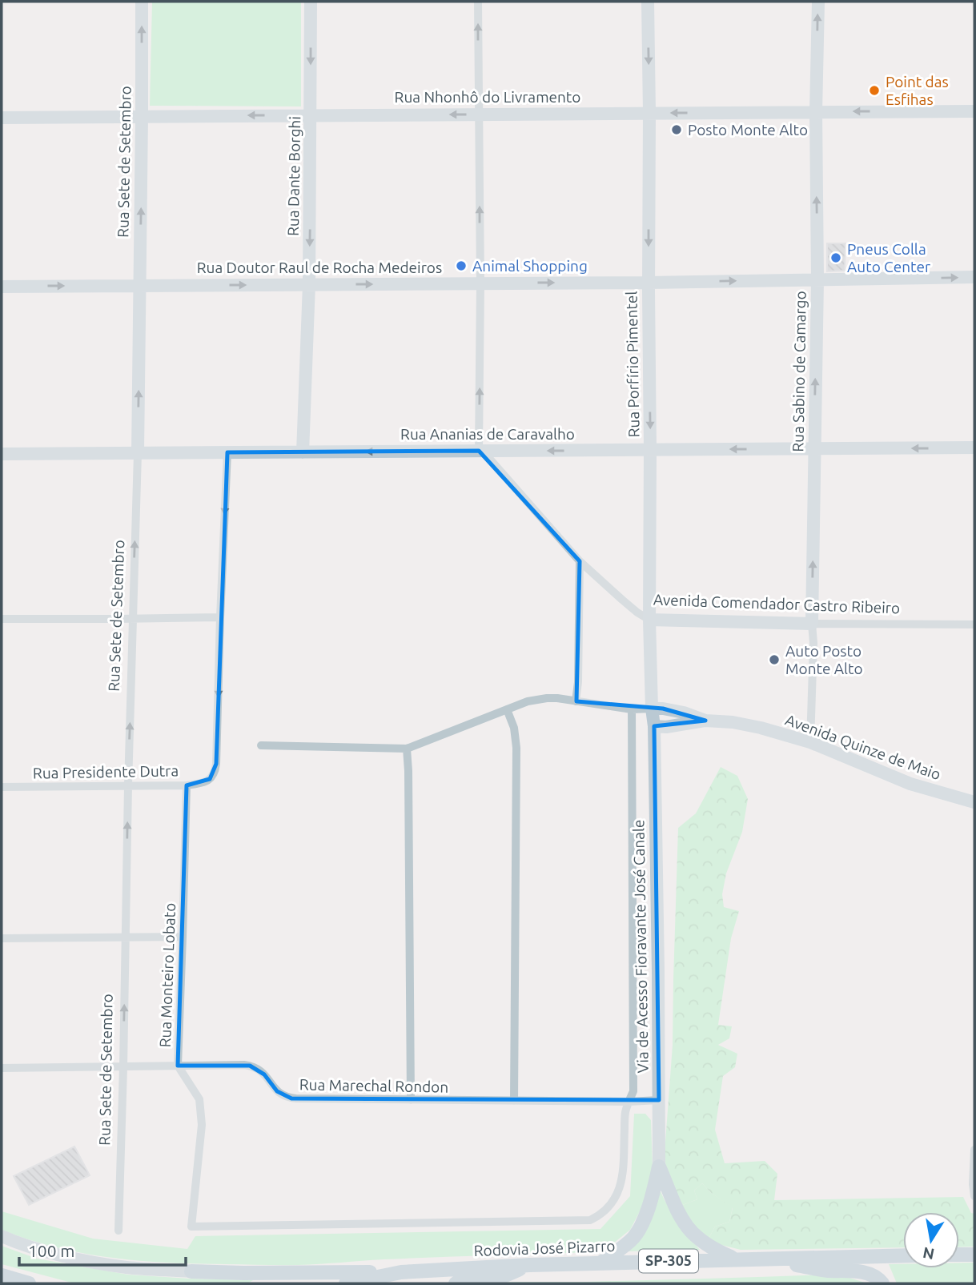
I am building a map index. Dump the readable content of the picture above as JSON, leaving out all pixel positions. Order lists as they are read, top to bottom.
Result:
{
  "streets": {
    "main road": ["Rodovia José Pizarro", "SP-305"],
    "street": [
      "Rua Nhonhô do Livramento",
      "Rua Sete de Setembro",
      "Rua Dante Borghi",
      "Rua Doutor Raul de Rocha Medeiros",
      "Rua Porfírio Pimentel",
      "Rua Sabino de Camargo",
      "Rua Ananias de Caravalho",
      "Avenida Comendador Castro Ribeiro",
      "Avenida Quinze de Maio",
      "Rua Presidente Dutra",
      "Via de Acesso Fioravante José Canale",
      "Rua Monteiro Lobato",
      "Rua Marechal Rondon"
    ]
  },
  "crossings": [
    ["Rua Nhonhô do Livramento", "Rua Sete de Setembro"],
    ["Rua Nhonhô do Livramento", "Rua Dante Borghi"],
    ["Rua Nhonhô do Livramento", "Rua Porfírio Pimentel"],
    ["Rua Nhonhô do Livramento", "Rua Sabino de Camargo"],
    ["Rua Sete de Setembro", "Rua Doutor Raul de Rocha Medeiros"],
    ["Rua Sete de Setembro", "Rua Ananias de Caravalho"],
    ["Rua Sete de Setembro", "Rua Presidente Dutra"],
    ["Rua Sete de Setembro", "Rua Marechal Rondon"],
    ["Rua Dante Borghi", "Rua Doutor Raul de Rocha Medeiros"],
    ["Rua Dante Borghi", "Rua Ananias de Caravalho"],
    ["Rua Doutor Raul de Rocha Medeiros", "Rua Porfírio Pimentel"],
    ["Rua Doutor Raul de Rocha Medeiros", "Rua Sabino de Camargo"],
    ["Rua Porfírio Pimentel", "Rua Ananias de Caravalho"],
    ["Rua Porfírio Pimentel", "Avenida Comendador Castro Ribeiro"],
    ["Rua Porfírio Pimentel", "Via de Acesso Fioravante José Canale"],
    ["Rua Sabino de Camargo", "Rua Ananias de Caravalho"],
    ["Rua Sabino de Camargo", "Avenida Comendador Castro Ribeiro"],
    ["Rua Sabino de Camargo", "Avenida Quinze de Maio"],
    ["Rua Ananias de Caravalho", "Avenida Comendador Castro Ribeiro"],
    ["Rua Presidente Dutra", "Rua Monteiro Lobato"],
    ["Via de Acesso Fioravante José Canale", "Rua Marechal Rondon"],
    ["Rua Monteiro Lobato", "Rua Marechal Rondon"]
  ],
  "one_way": [
    "Rua Nhonhô do Livramento",
    "Rua Sete de Setembro",
    "Rua Dante Borghi",
    "Rua Doutor Raul de Rocha Medeiros",
    "Rua Porfírio Pimentel",
    "Rua Sabino de Camargo",
    "Rua Ananias de Caravalho",
    "Rua Presidente Dutra"
  ],
  "places": [
    "Point das Esfihas",
    "Posto Monte Alto",
    "Pneus Colla Auto Center",
    "Animal Shopping",
    "Auto Posto Monte Alto"
  ],
  "scale_bar": "100 m",
  "north": "bottom"
}
